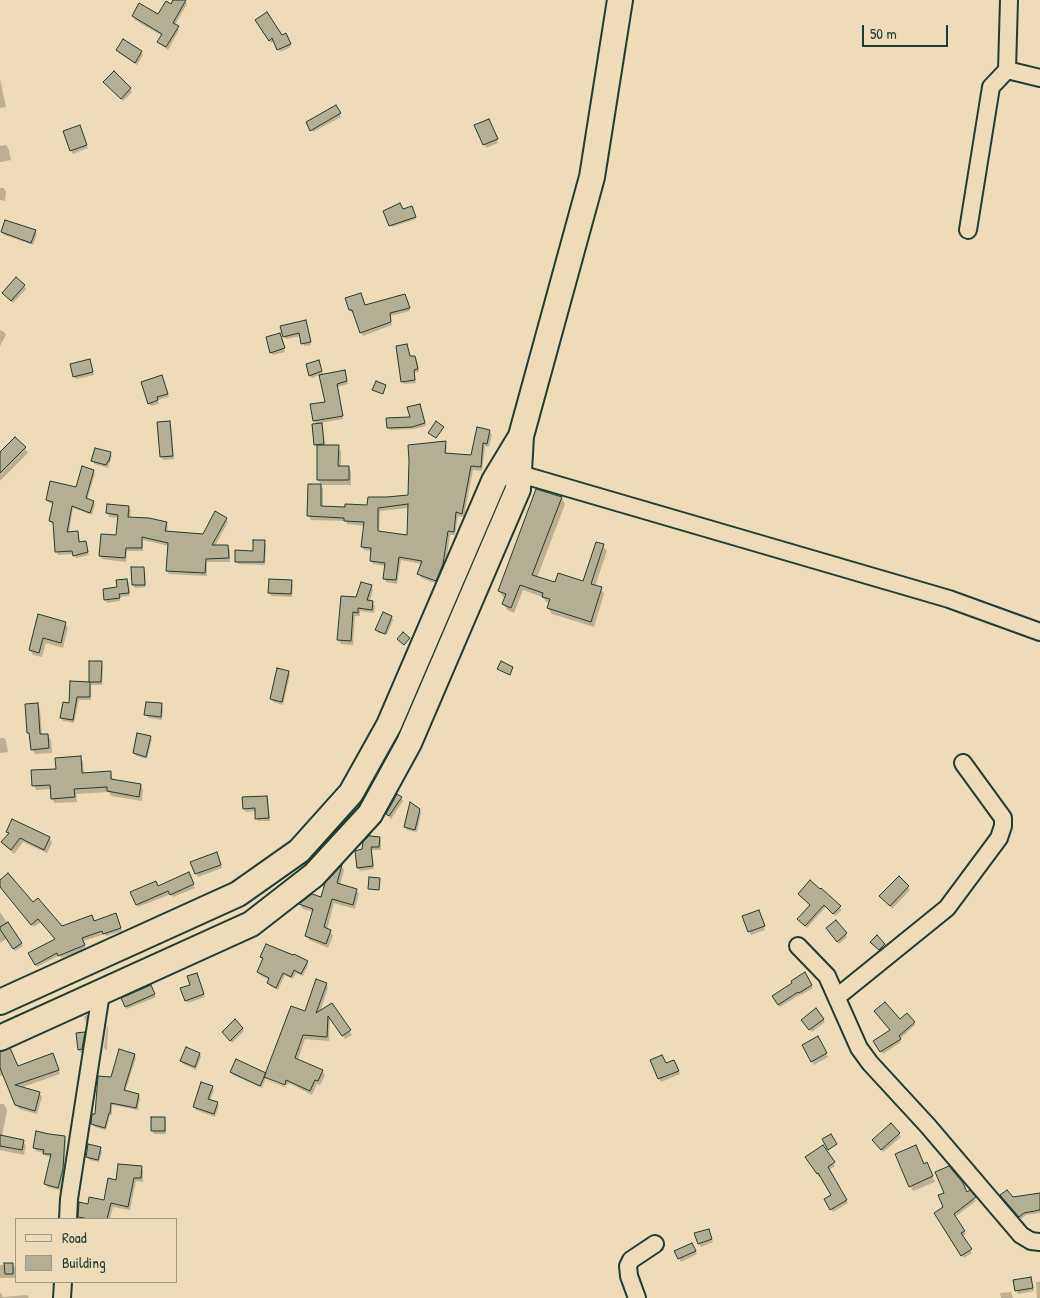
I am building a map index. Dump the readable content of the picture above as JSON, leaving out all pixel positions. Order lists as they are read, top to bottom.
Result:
{
  "legend": ["Road", "Building"],
  "scale_bar": "50 m"
}
